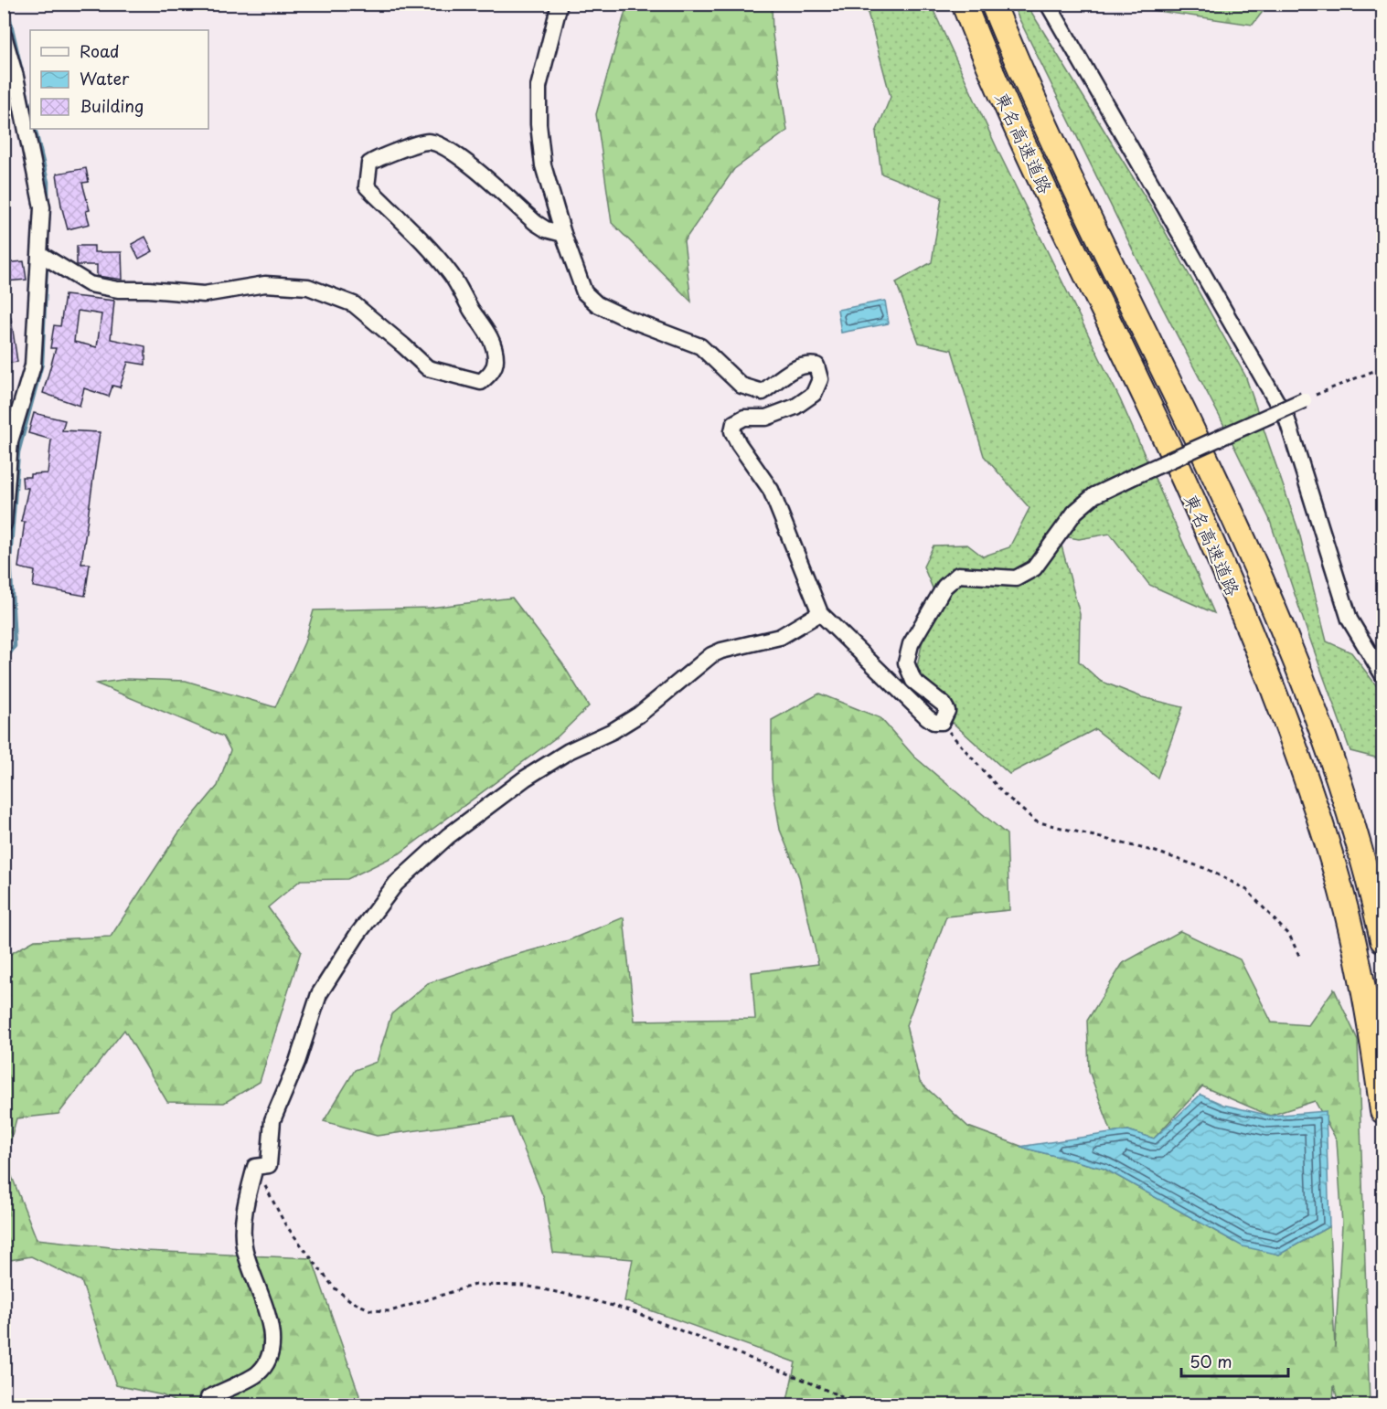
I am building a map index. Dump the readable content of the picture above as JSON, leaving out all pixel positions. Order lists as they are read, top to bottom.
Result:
{
  "streets": {
    "highway": ["東名高速道路"]
  },
  "legend": ["Road", "Water", "Building"],
  "scale_bar": "50 m"
}
